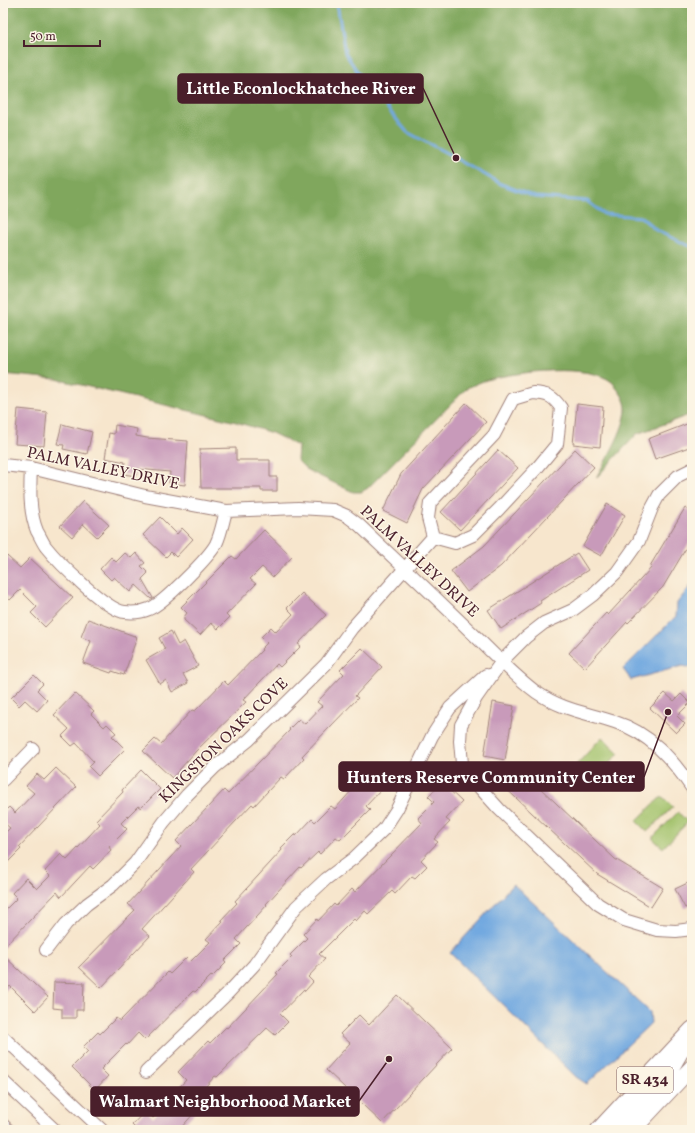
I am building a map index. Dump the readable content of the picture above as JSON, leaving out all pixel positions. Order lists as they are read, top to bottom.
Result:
{
  "streets": {
    "main road": ["SR 434"],
    "street": ["PALM VALLEY DRIVE", "KINGSTON OAKS COVE"]
  },
  "crossings": [
    ["PALM VALLEY DRIVE", "KINGSTON OAKS COVE"]
  ],
  "places": ["Little Econlockhatchee River", "Hunters Reserve Community Center", "Walmart Neighborhood Market"],
  "scale_bar": "50 m"
}
